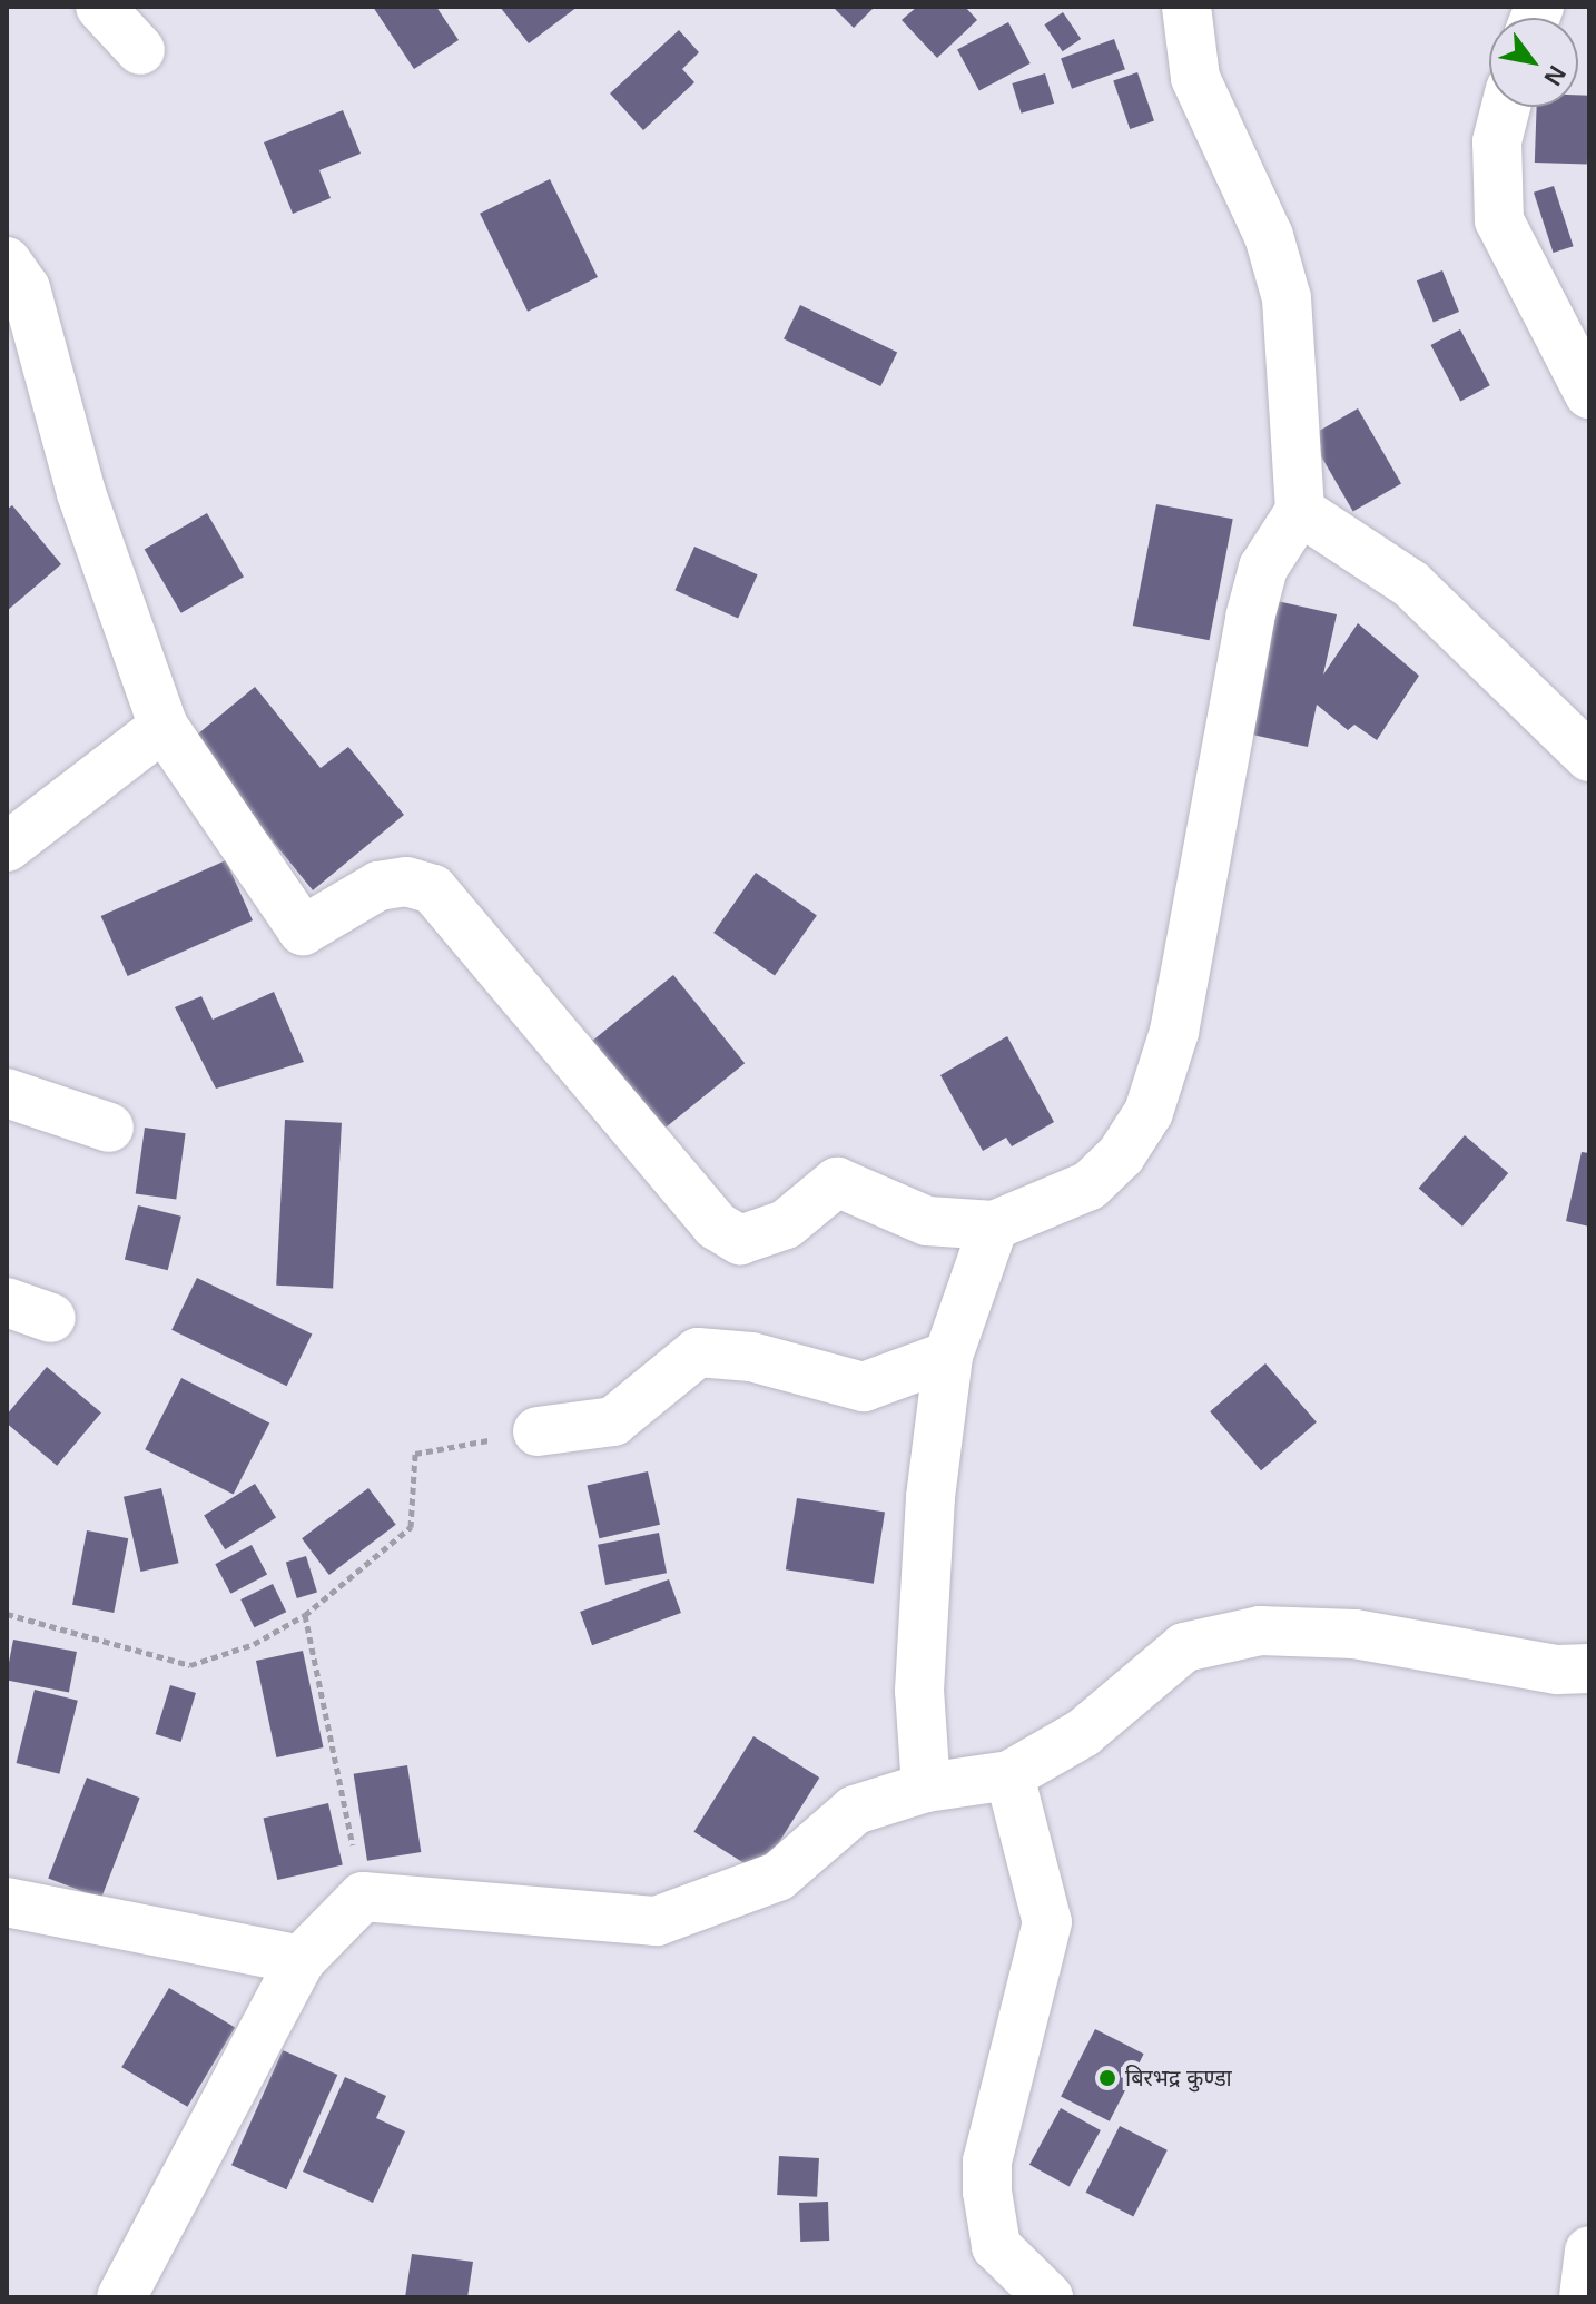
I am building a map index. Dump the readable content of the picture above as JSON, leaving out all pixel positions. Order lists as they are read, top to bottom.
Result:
{
  "places": ["बिरभद्र कुण्डा"],
  "north": "bottom right"
}
